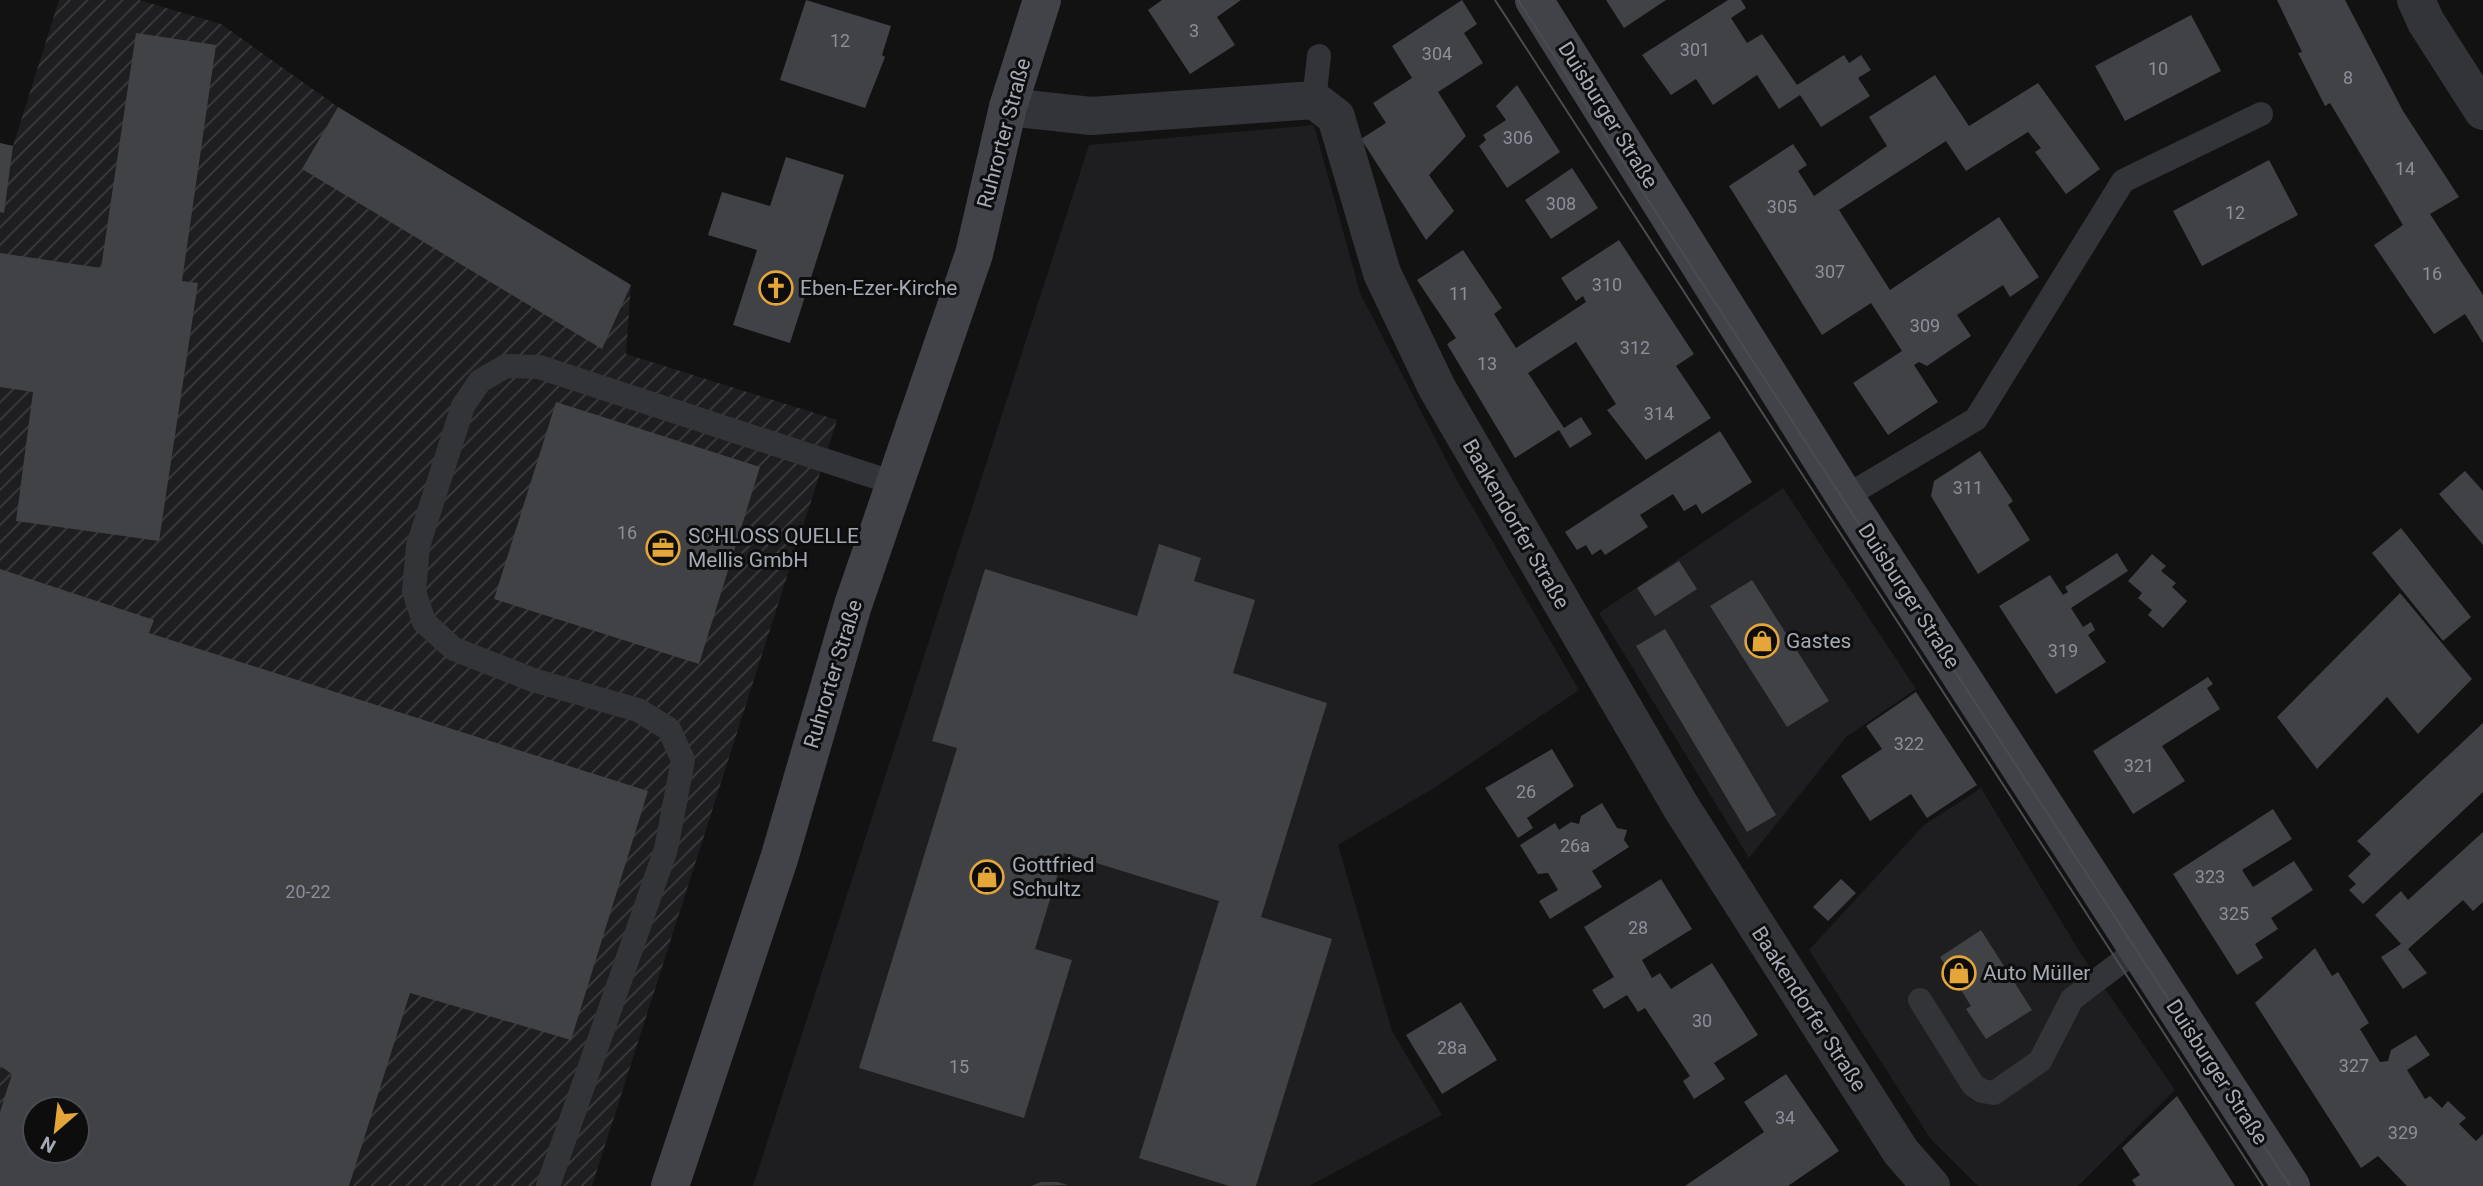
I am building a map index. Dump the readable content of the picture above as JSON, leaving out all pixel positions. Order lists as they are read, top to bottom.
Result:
{
  "streets": {
    "main road": ["Duisburger Straße", "Ruhrorter Straße"],
    "street": ["Baakendorfer Straße"]
  },
  "places": {
    "church": ["Eben-Ezer-Kirche"],
    "office": ["SCHLOSS QUELLE Mellis GmbH"],
    "shop": ["Gastes", "Gottfried Schultz", "Auto Müller"]
  },
  "house_numbers": [
    "3",
    "12",
    "301",
    "304",
    "10",
    "8",
    "306",
    "14",
    "308",
    "305",
    "12",
    "307",
    "16",
    "310",
    "11",
    "309",
    "312",
    "13",
    "314",
    "311",
    "16",
    "319",
    "322",
    "321",
    "26",
    "26a",
    "323",
    "20-22",
    "325",
    "28",
    "30",
    "28a",
    "327",
    "15",
    "34",
    "329"
  ],
  "north": "bottom left"
}
